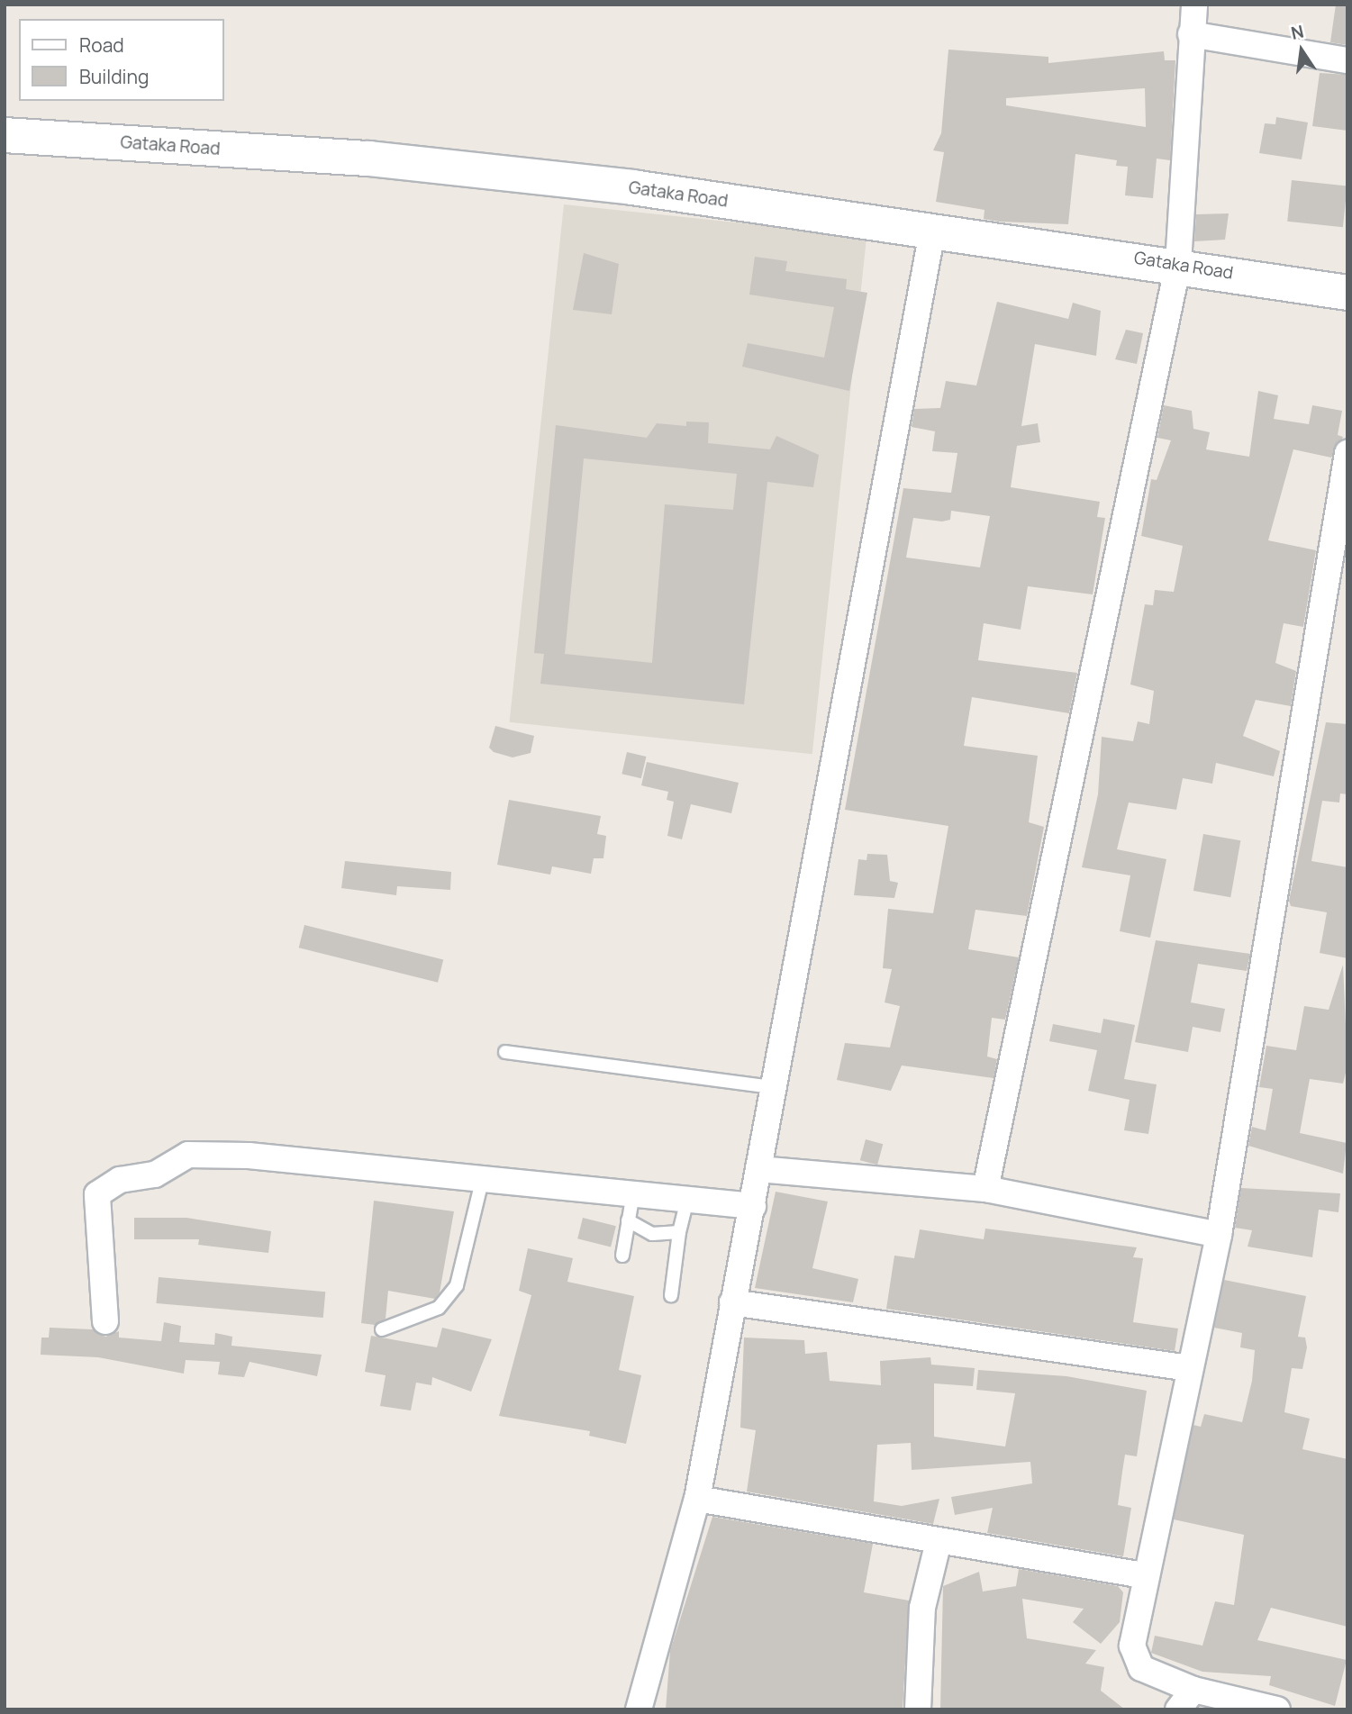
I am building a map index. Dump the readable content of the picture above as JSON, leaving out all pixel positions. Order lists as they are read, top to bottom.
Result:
{
  "streets": {
    "street": ["Gataka Road"]
  },
  "legend": ["Road", "Building"],
  "north": "top"
}
